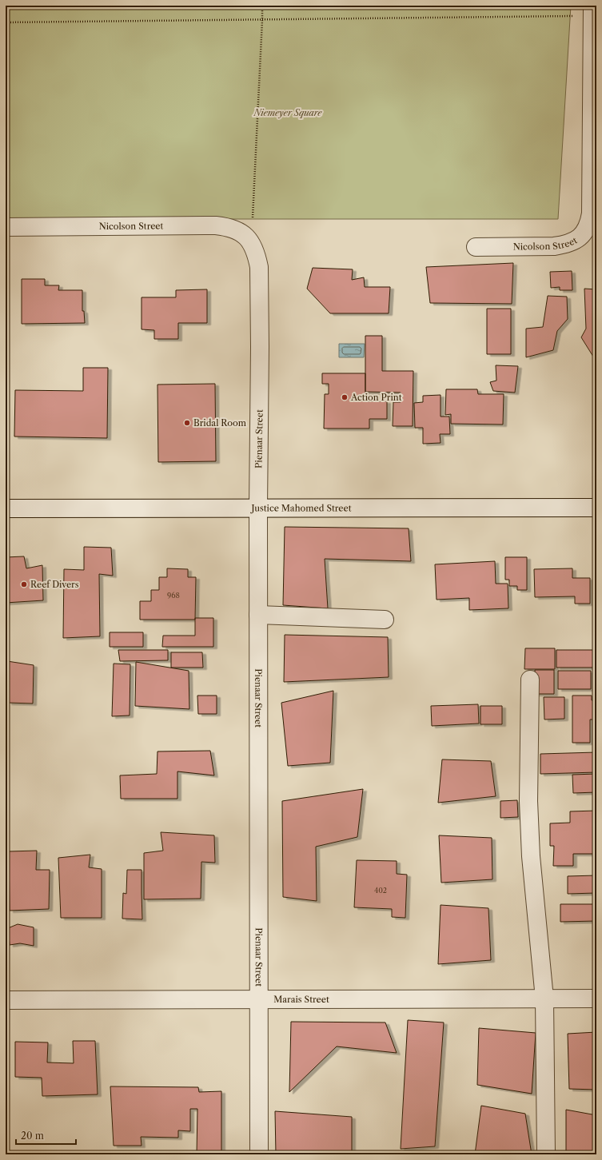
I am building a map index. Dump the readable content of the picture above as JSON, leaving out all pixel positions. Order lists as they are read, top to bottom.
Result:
{
  "streets": {
    "street": [
      "Nicolson Street",
      "Pienaar Street",
      "Justice Mahomed Street",
      "Marais Street"
    ]
  },
  "crossings": [
    ["Nicolson Street", "Pienaar Street"],
    ["Pienaar Street", "Justice Mahomed Street"],
    ["Pienaar Street", "Marais Street"]
  ],
  "parks": ["Niemeyer Square"],
  "places": ["Action Print", "Bridal Room", "Reef Divers"],
  "house_numbers": ["968", "402"],
  "scale_bar": "20 m"
}
